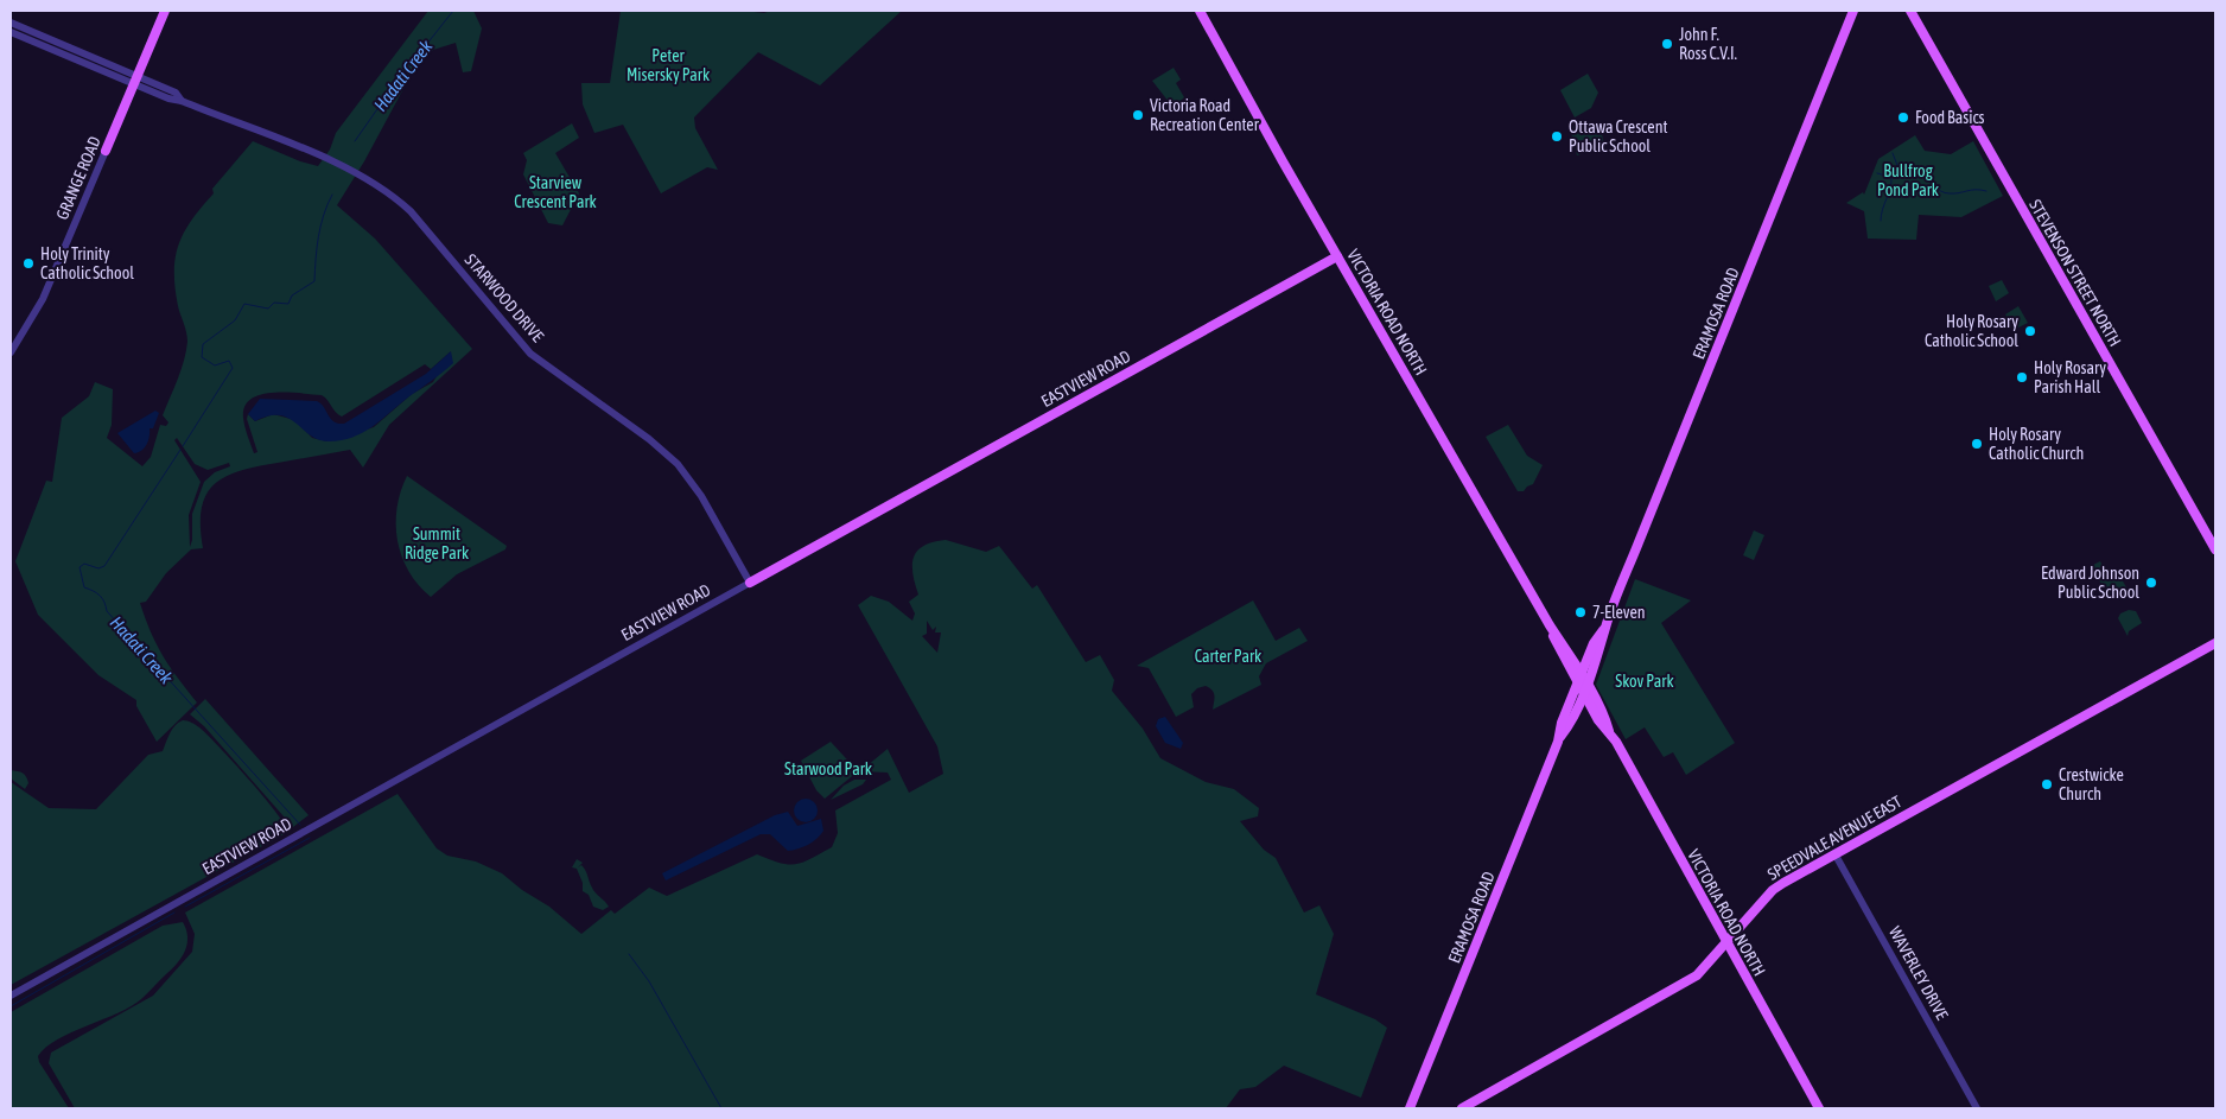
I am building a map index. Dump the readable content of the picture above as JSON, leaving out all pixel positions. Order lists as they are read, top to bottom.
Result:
{
  "streets": {
    "main road": [
      "GRANGE ROAD",
      "STEVENSON STREET NORTH",
      "VICTORIA ROAD NORTH",
      "ERAMOSA ROAD",
      "EASTVIEW ROAD",
      "SPEEDVALE AVENUE EAST"
    ],
    "street": ["STARWOOD DRIVE", "WAVERLEY DRIVE"]
  },
  "crossings": [
    ["GRANGE ROAD", "STARWOOD DRIVE"],
    ["STARWOOD DRIVE", "EASTVIEW ROAD"],
    ["VICTORIA ROAD NORTH", "ERAMOSA ROAD"],
    ["VICTORIA ROAD NORTH", "EASTVIEW ROAD"],
    ["VICTORIA ROAD NORTH", "SPEEDVALE AVENUE EAST"],
    ["SPEEDVALE AVENUE EAST", "WAVERLEY DRIVE"]
  ],
  "water": ["Hadati Creek"],
  "parks": [
    "Peter Misersky Park",
    "Bullfrog Pond Park",
    "Starview Crescent Park",
    "Summit Ridge Park",
    "Carter Park",
    "Skov Park",
    "Starwood Park"
  ],
  "places": [
    "John F. Ross C.V.I.",
    "Victoria Road Recreation Center",
    "Food Basics",
    "Ottawa Crescent Public School",
    "Holy Trinity Catholic School",
    "Holy Rosary Catholic School",
    "Holy Rosary Parish Hall",
    "Holy Rosary Catholic Church",
    "Edward Johnson Public School",
    "7-Eleven",
    "Crestwicke Church"
  ]
}
